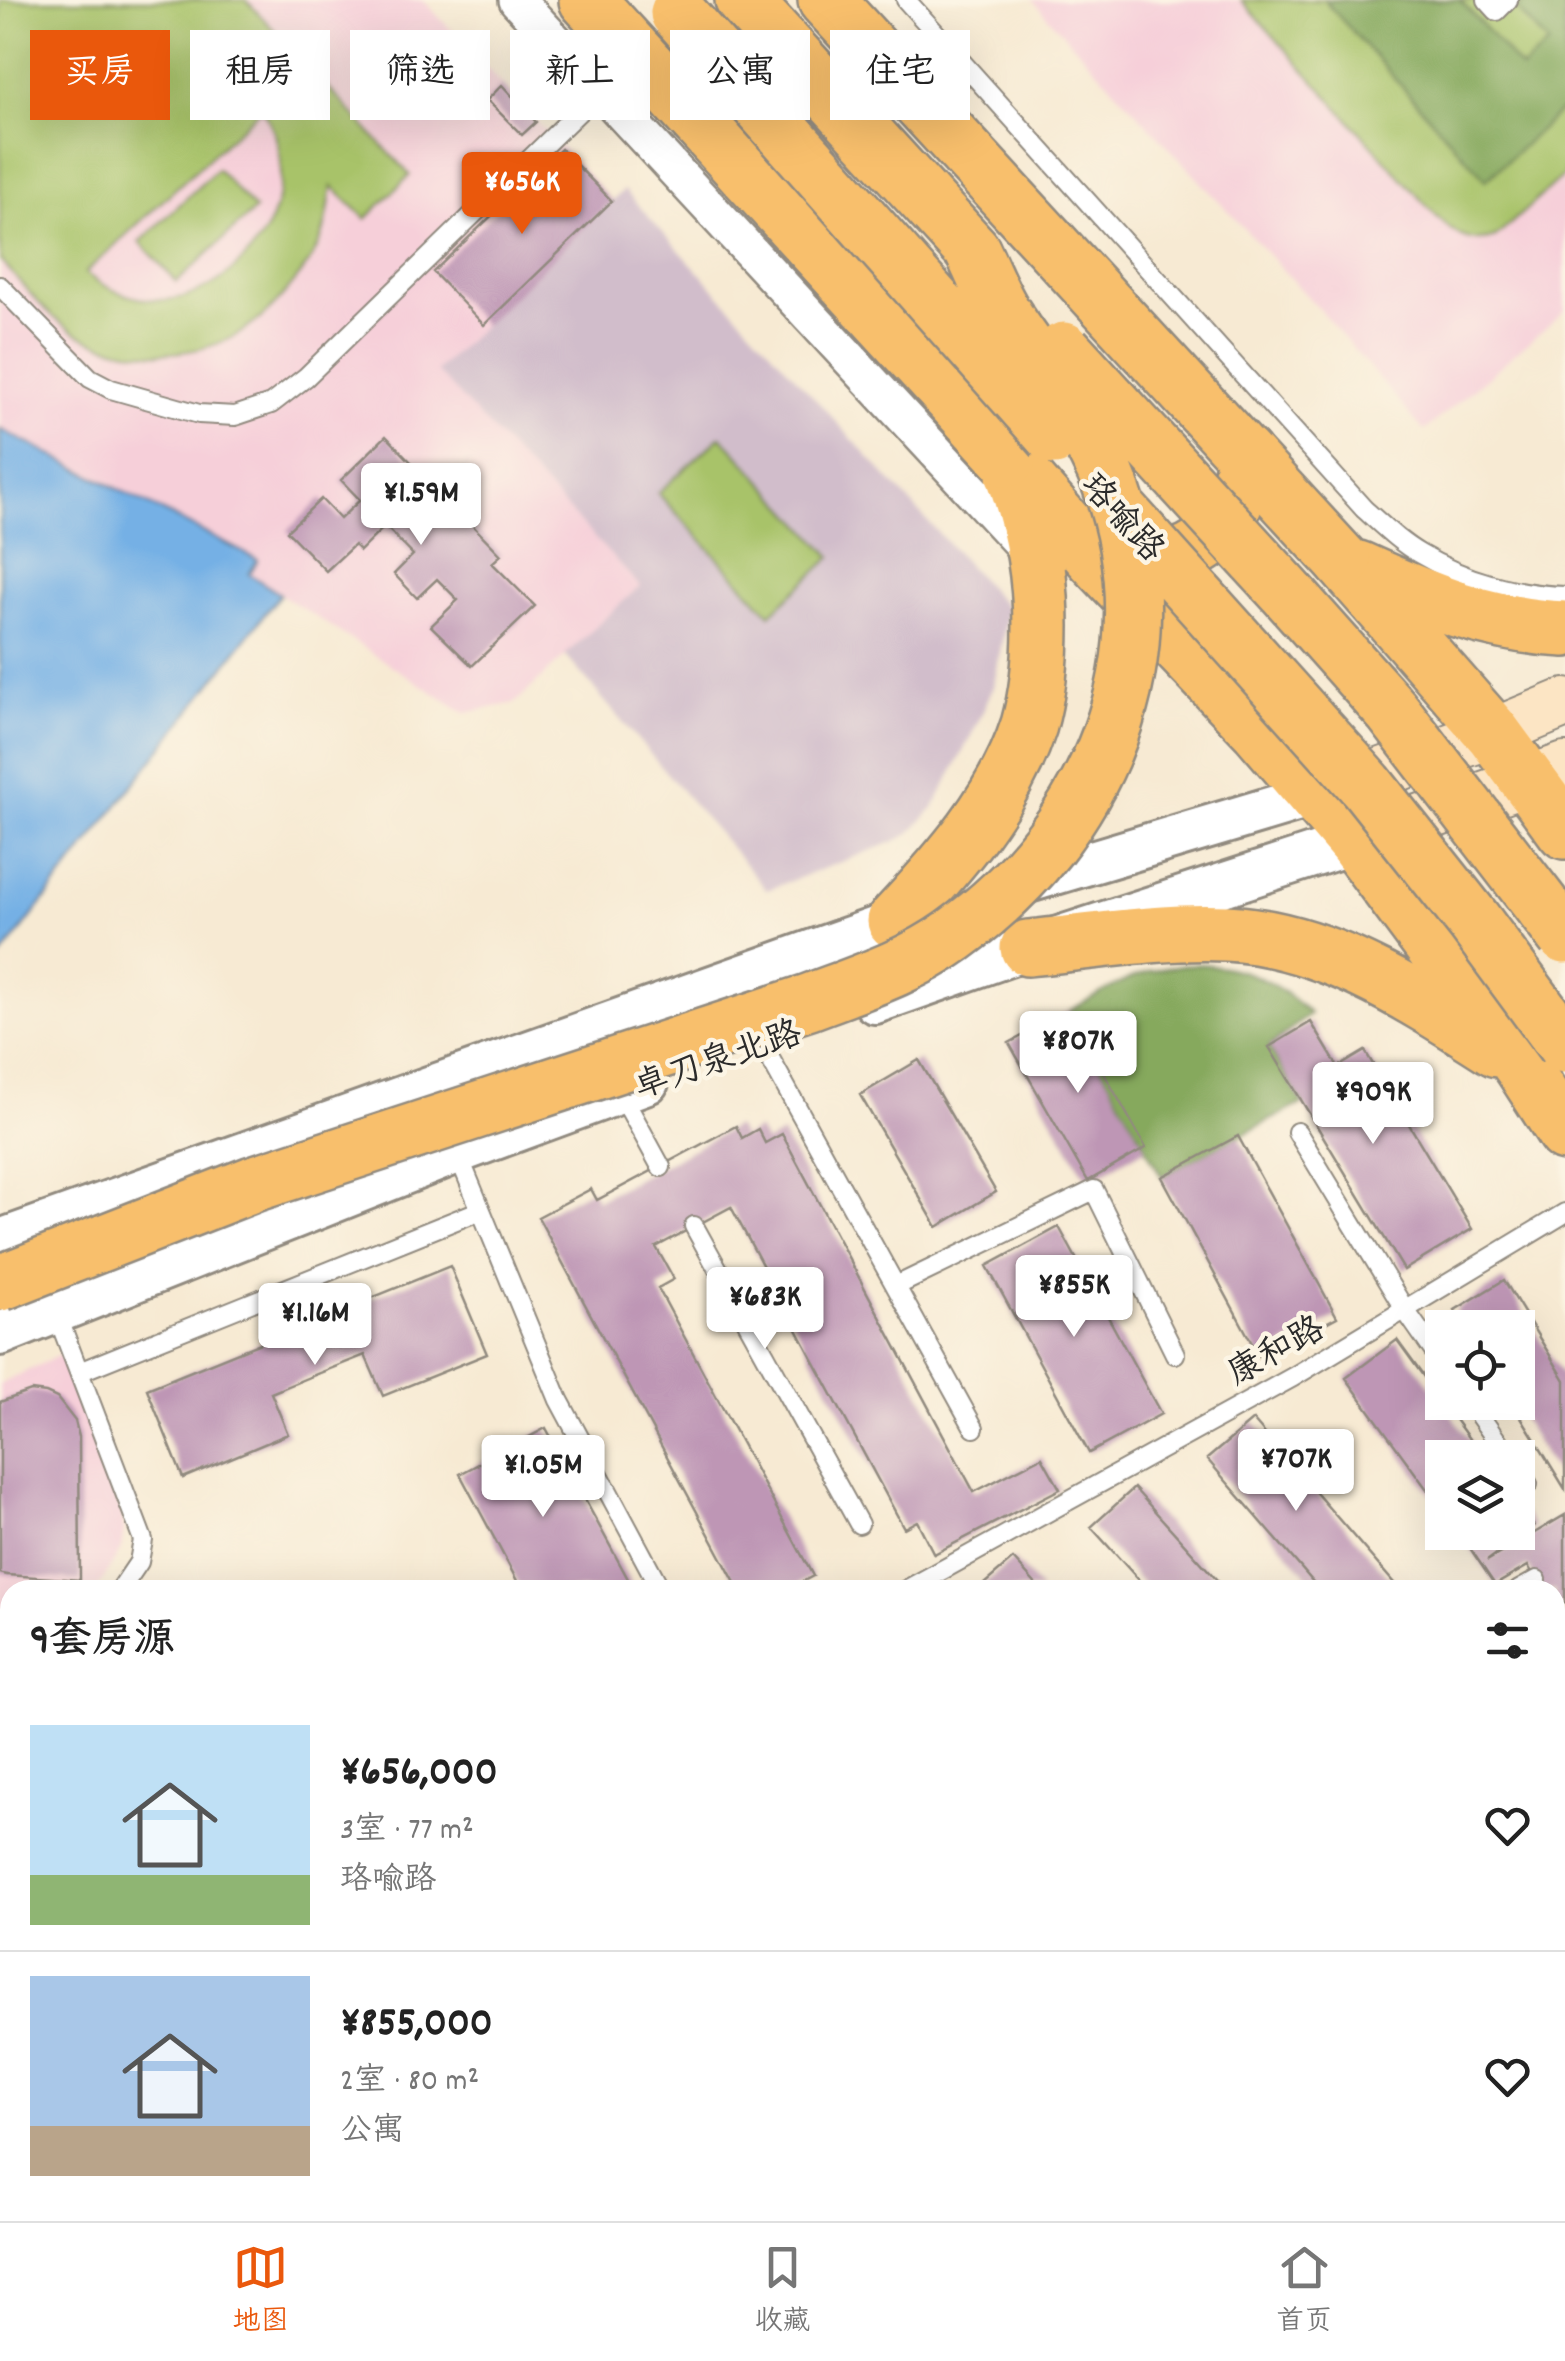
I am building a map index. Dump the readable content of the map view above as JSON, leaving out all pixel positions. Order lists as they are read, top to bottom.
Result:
{
  "streets": {
    "main road": ["珞喻路", "卓刀泉北路"],
    "lane": ["康和路"]
  },
  "page": {
    "chip": [
      "买房",
      "租房",
      "筛选",
      "新上",
      "公寓",
      "住宅"
    ],
    "price": [
      "¥656K",
      "¥1.59M",
      "¥807K",
      "¥909K",
      "¥855K",
      "¥683K",
      "¥1.16M",
      "¥707K",
      "¥1.05M"
    ],
    "heading": "9套房源",
    "list": [
      {
        "name": "¥656,000",
        "note": "3室 · 77 m² · 珞喻路"
      },
      {
        "name": "¥855,000",
        "note": "2室 · 80 m² · 公寓"
      }
    ],
    "tabs": ["地图", "收藏", "首页"]
  }
}
